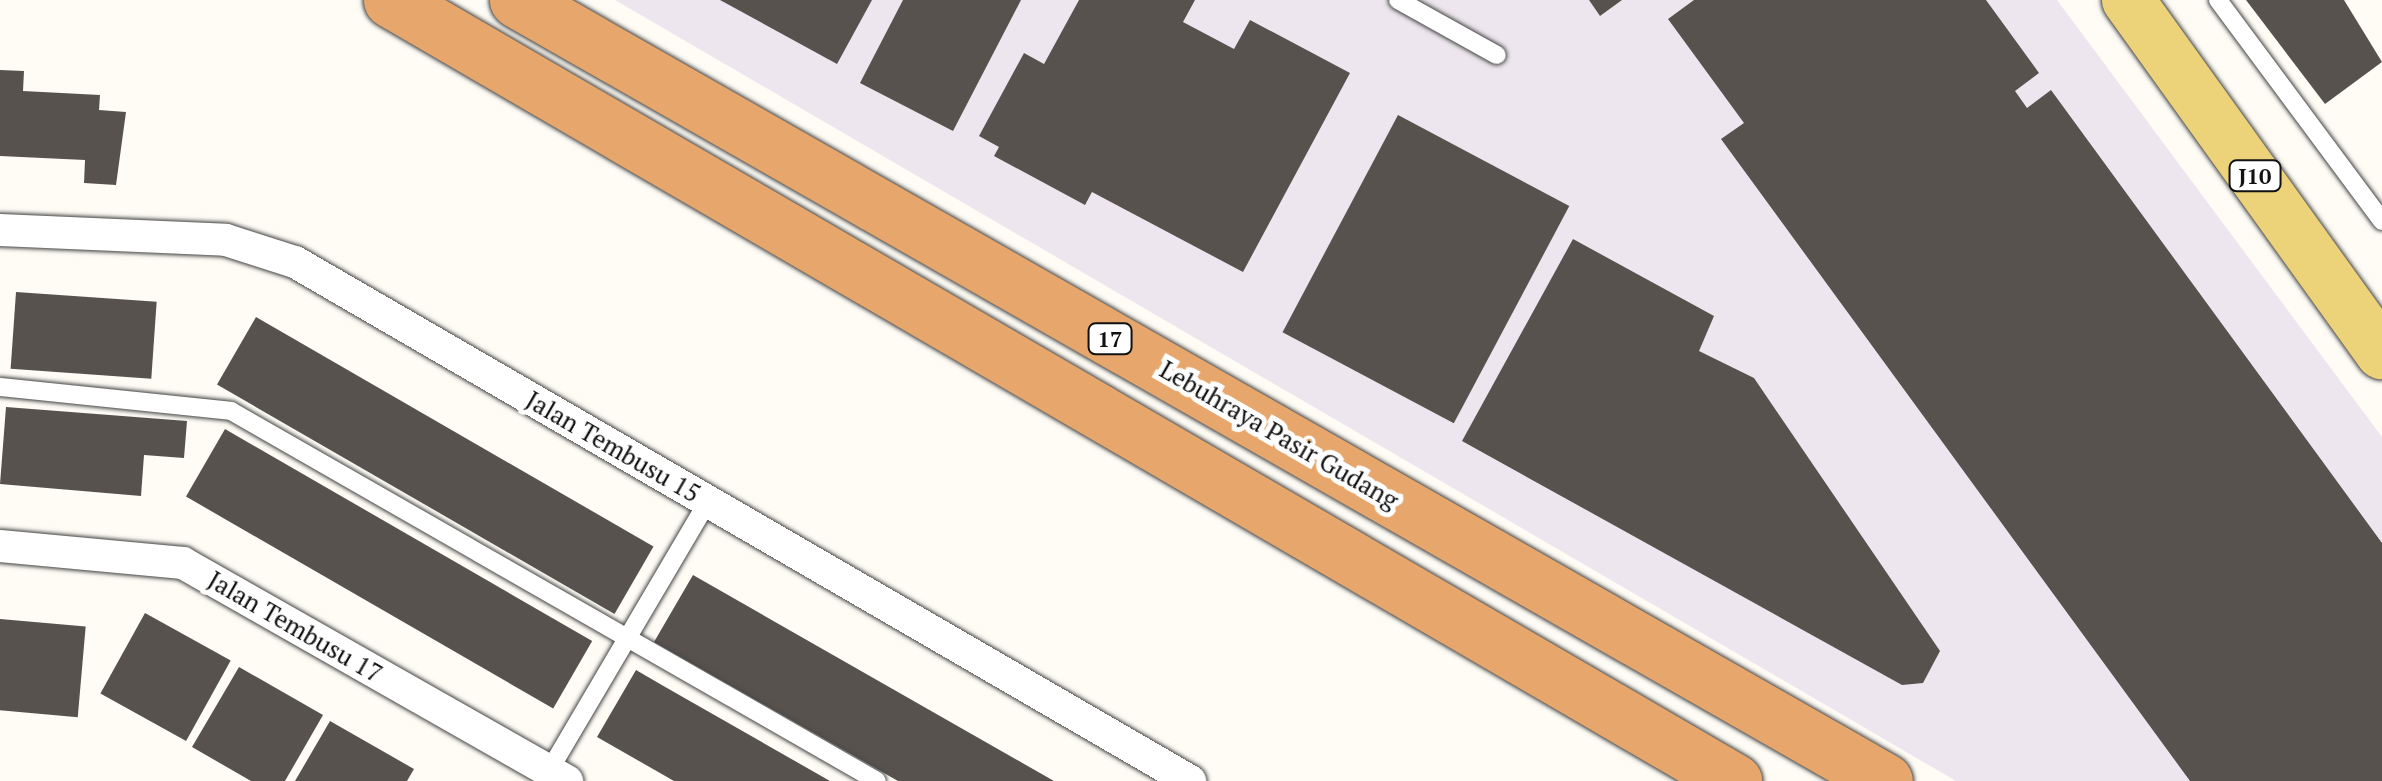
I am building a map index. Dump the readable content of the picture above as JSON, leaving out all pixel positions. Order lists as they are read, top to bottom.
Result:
{
  "streets": {
    "highway": ["17", "Lebuhraya Pasir Gudang"],
    "main road": ["J10"],
    "street": ["Jalan Tembusu 15", "Jalan Tembusu 17"]
  }
}
